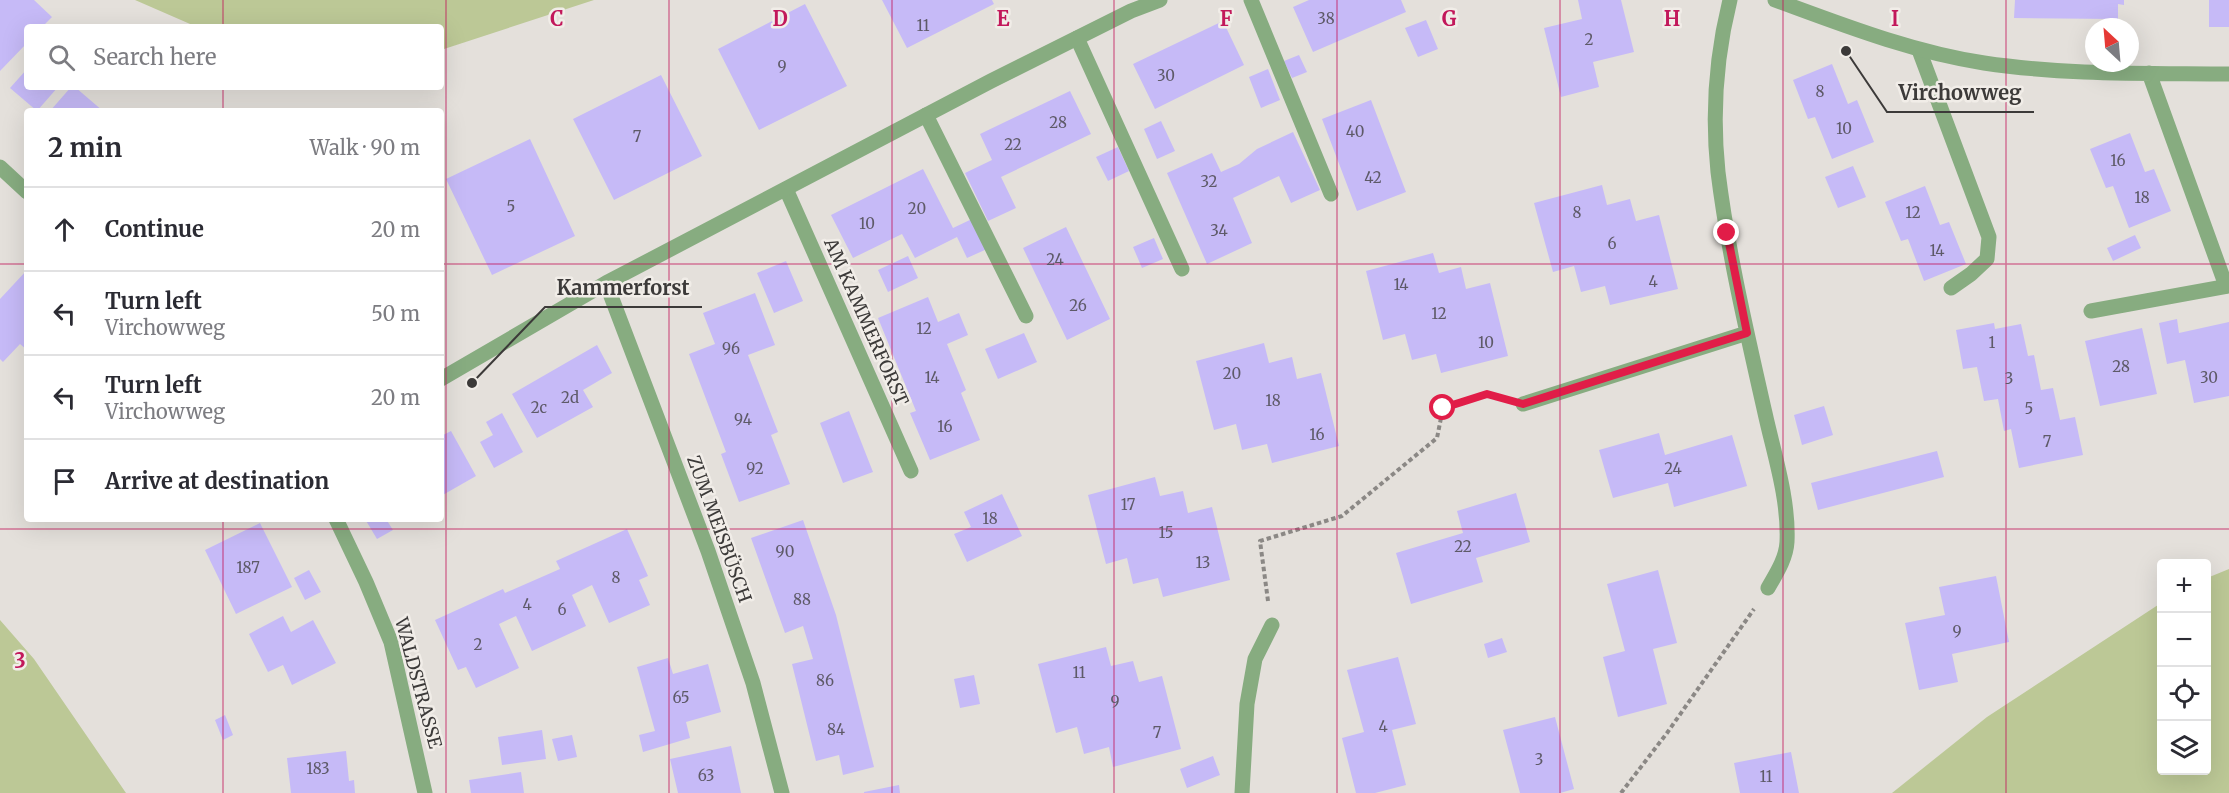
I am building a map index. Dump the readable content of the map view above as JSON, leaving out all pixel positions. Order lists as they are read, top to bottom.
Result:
{
  "streets": {
    "street": ["AM KAMMERFORST", "ZUM MEISBÜSCH", "WALDSTRASSE"]
  },
  "places": ["Virchowweg", "Kammerforst"],
  "house_numbers": [
    "38",
    "11",
    "2",
    "9",
    "30",
    "8",
    "28",
    "10",
    "40",
    "7",
    "22",
    "16",
    "42",
    "32",
    "18",
    "5",
    "20",
    "8",
    "12",
    "10",
    "34",
    "6",
    "14",
    "24",
    "4",
    "14",
    "26",
    "12",
    "12",
    "10",
    "1",
    "96",
    "28",
    "20",
    "14",
    "30",
    "3",
    "2d",
    "18",
    "2c",
    "5",
    "94",
    "16",
    "16",
    "7",
    "92",
    "24",
    "17",
    "18",
    "15",
    "22",
    "90",
    "13",
    "187",
    "8",
    "88",
    "4",
    "6",
    "9",
    "2",
    "11",
    "86",
    "65",
    "9",
    "4",
    "84",
    "7",
    "3",
    "183",
    "63",
    "11"
  ],
  "north": "top left",
  "page": {
    "search": "Search here",
    "heading": ["2 min", "Walk · 90 m"],
    "list": [
      ["Continue", "20 m"],
      ["Turn left", "Virchowweg", "50 m"],
      ["Turn left", "Virchowweg", "20 m"],
      "Arrive at destination"
    ],
    "map_buttons": ["+", "−"]
  },
  "grid": {
    "columns": [
      "C",
      "D",
      "E",
      "F",
      "G",
      "H",
      "I"
    ],
    "rows": ["3"]
  }
}
